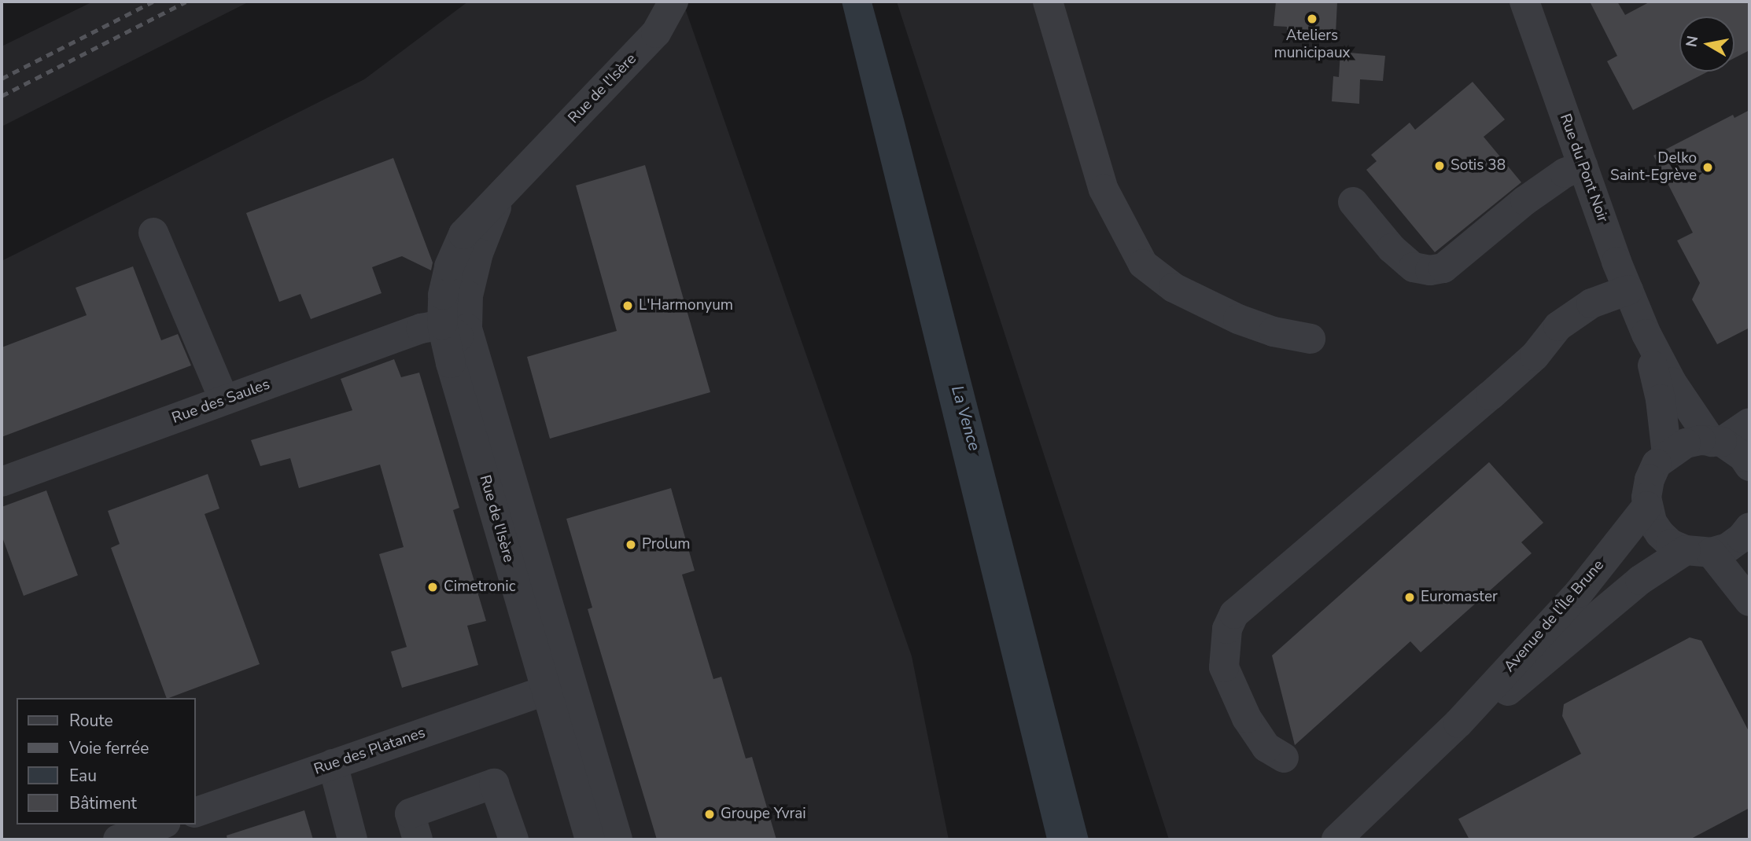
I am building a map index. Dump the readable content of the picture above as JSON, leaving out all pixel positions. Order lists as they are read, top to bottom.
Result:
{
  "streets": {
    "street": [
      "Rue de l'Isère",
      "Rue du Pont Noir",
      "Rue des Saules",
      "Avenue de l'Île Brune",
      "Rue des Platanes"
    ]
  },
  "crossings": [
    ["Rue de l'Isère", "Rue des Saules"],
    ["Rue de l'Isère", "Rue des Platanes"]
  ],
  "water": ["La Vence"],
  "places": [
    "Ateliers municipaux",
    "Sotis 38",
    "Delko Saint-Egrève",
    "L'Harmonyum",
    "Prolum",
    "Cimetronic",
    "Euromaster",
    "Groupe Yvrai"
  ],
  "legend": [
    "Route",
    "Voie ferrée",
    "Eau",
    "Bâtiment"
  ],
  "north": "left"
}
